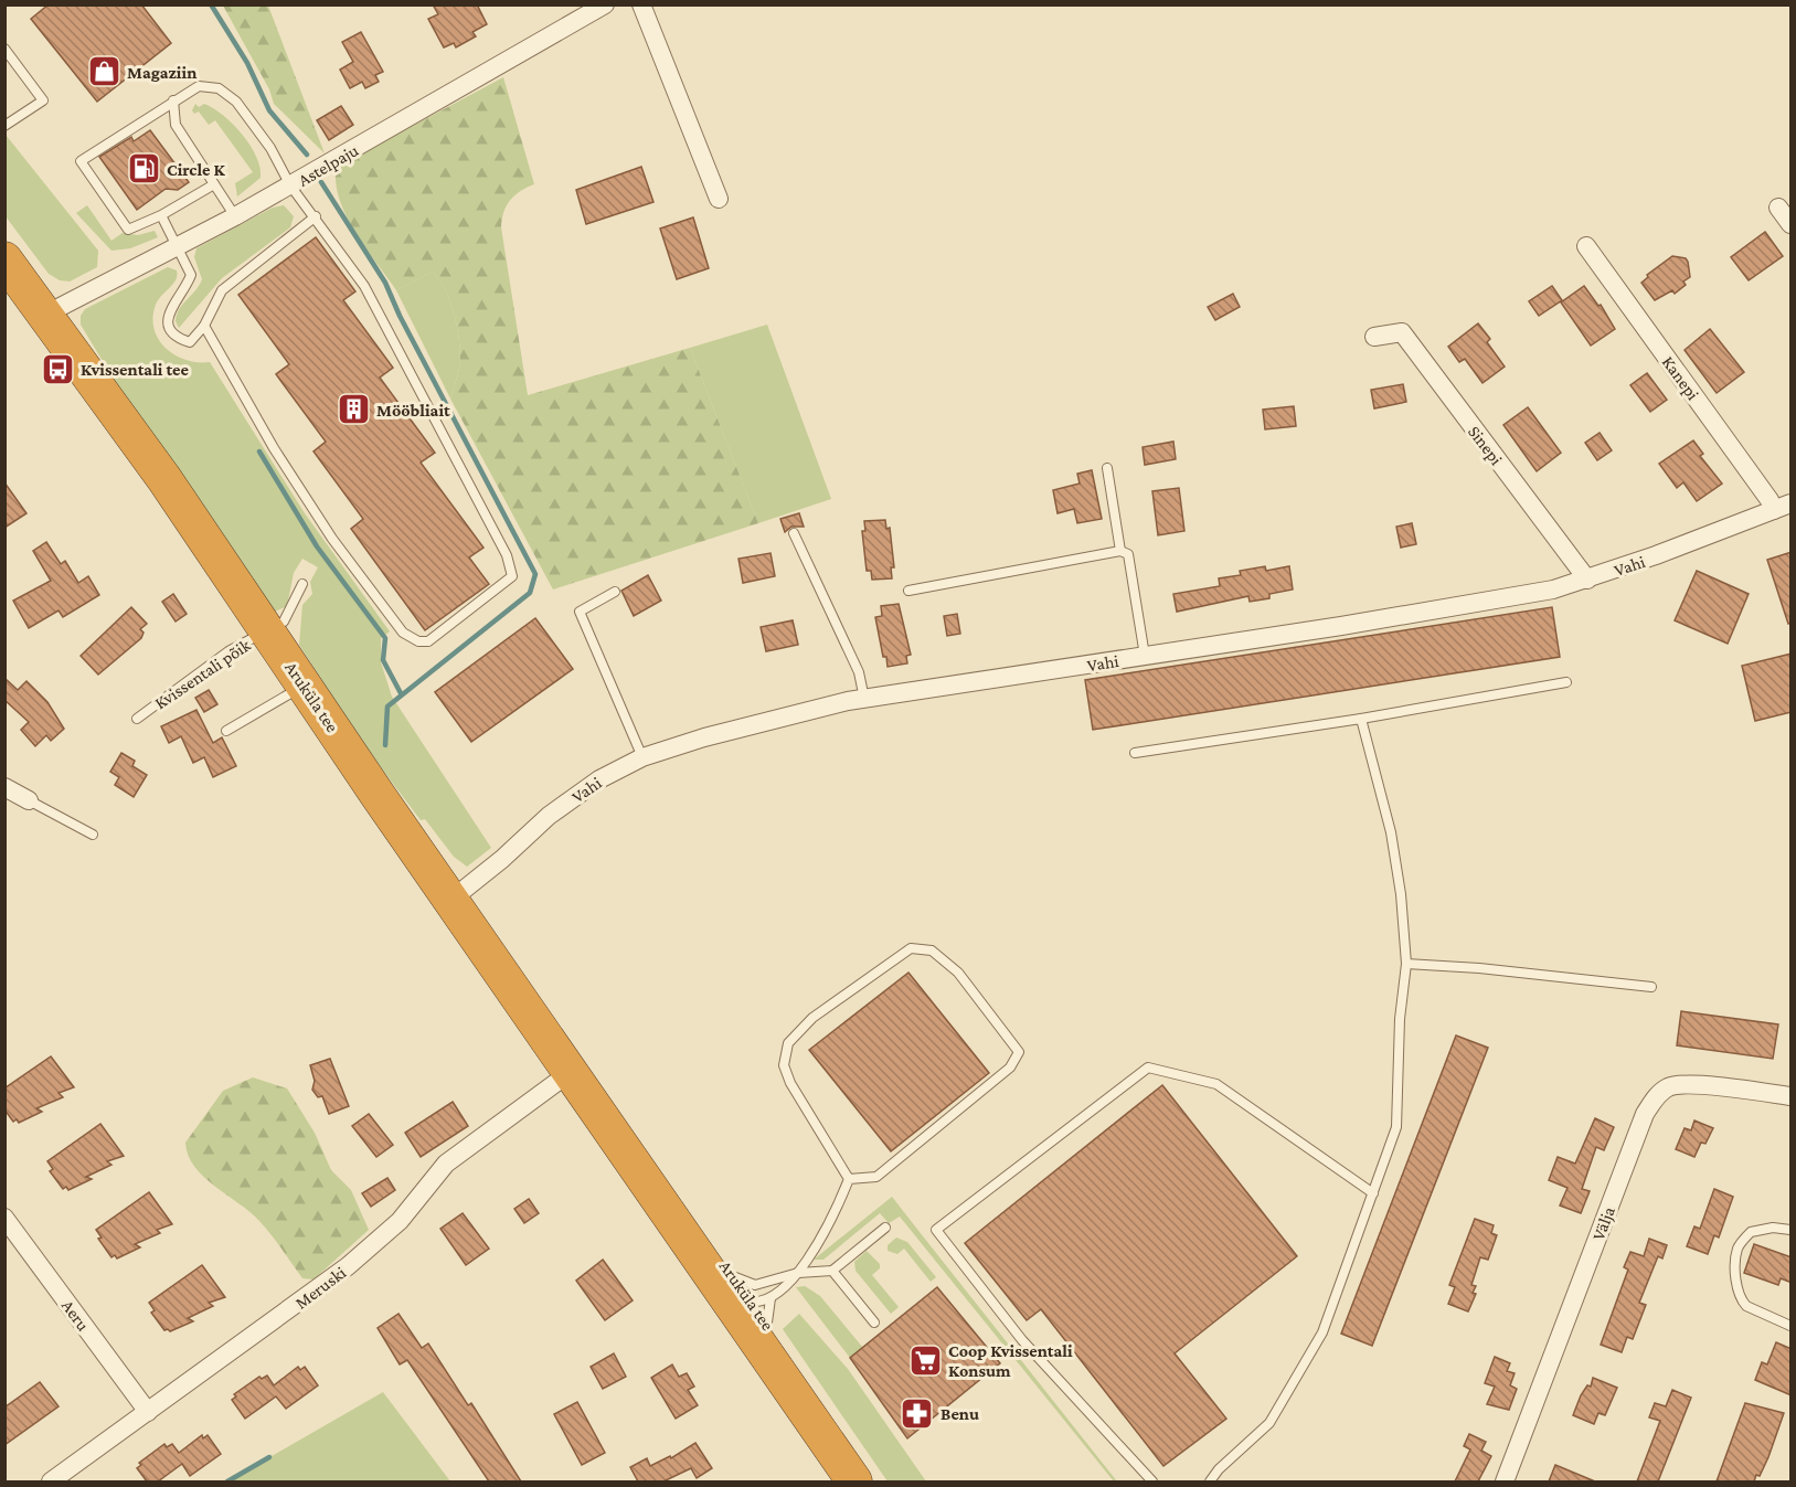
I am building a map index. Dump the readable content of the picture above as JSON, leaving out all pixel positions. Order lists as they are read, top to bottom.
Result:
{
  "streets": {
    "highway": ["Aruküla tee"],
    "street": [
      "Astelpaju",
      "Kanepi",
      "Sinepi",
      "Vahi",
      "Välja",
      "Meruski",
      "Aeru"
    ],
    "lane": ["Kvissentali põik"]
  },
  "crossings": [
    ["Astelpaju", "Aruküla tee"],
    ["Kanepi", "Vahi"],
    ["Sinepi", "Vahi"],
    ["Vahi", "Aruküla tee"],
    ["Kvissentali põik", "Aruküla tee"],
    ["Aruküla tee", "Meruski"],
    ["Meruski", "Aeru"]
  ],
  "places": {
    "shop": ["Magaziin"],
    "fuel station": ["Circle K"],
    "bus stop": ["Kvissentali tee"],
    "building": ["Mööbliait"],
    "supermarket": ["Coop Kvissentali Konsum"],
    "pharmacy": ["Benu"]
  }
}
